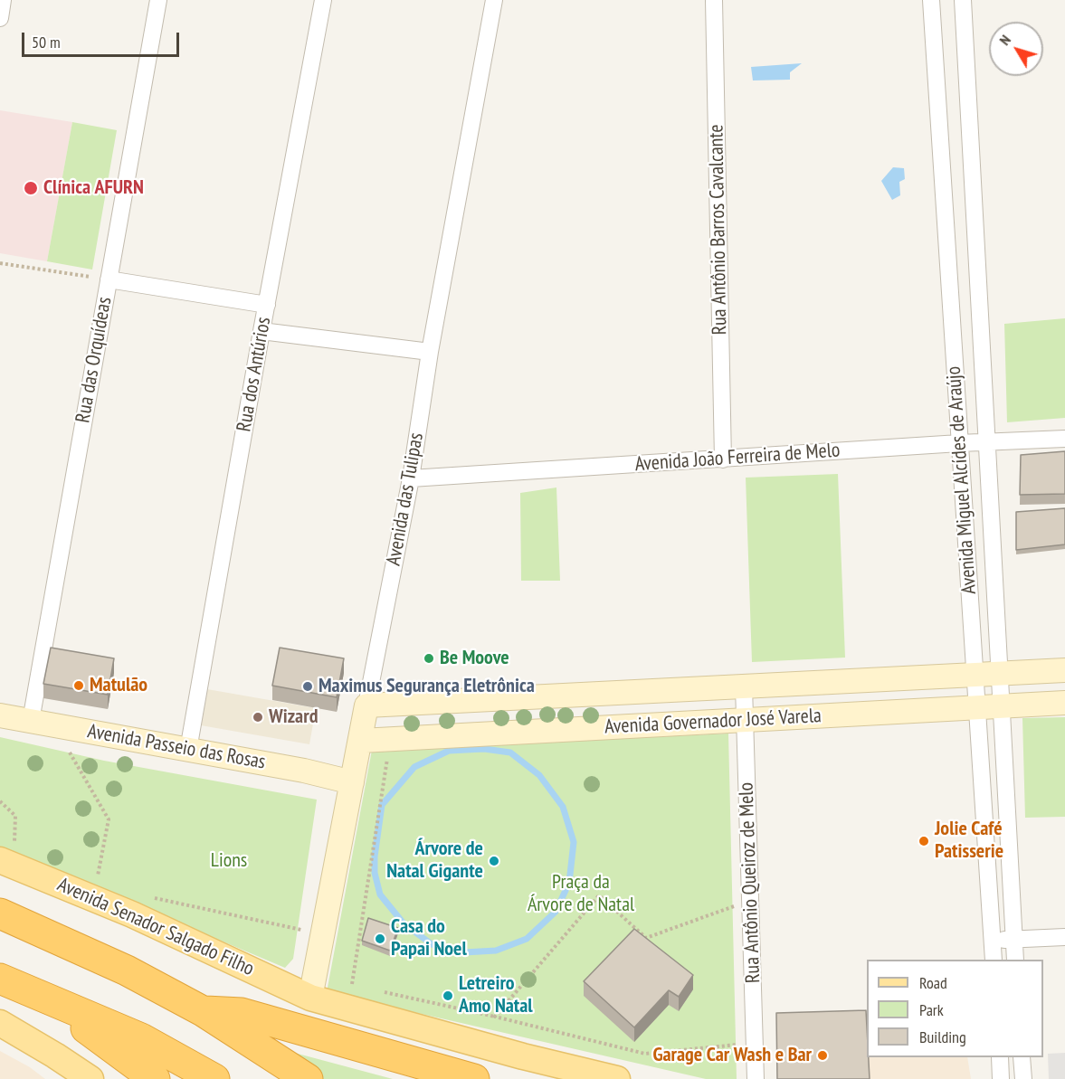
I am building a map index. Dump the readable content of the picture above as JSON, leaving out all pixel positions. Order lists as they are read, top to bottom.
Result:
{
  "streets": {
    "main road": ["Avenida Senador Salgado Filho"],
    "street": [
      "Rua Antônio Barros Cavalcante",
      "Rua das Orquídeas",
      "Rua dos Antúrios",
      "Avenida João Ferreira de Melo",
      "Avenida Miguel Alcídes de Araújo",
      "Avenida das Tulipas",
      "Avenida Governador José Varela",
      "Avenida Passeio das Rosas",
      "Rua Antônio Queiroz de Melo"
    ]
  },
  "crossings": [
    ["Rua Antônio Barros Cavalcante", "Avenida João Ferreira de Melo"],
    ["Rua das Orquídeas", "Avenida Passeio das Rosas"],
    ["Rua dos Antúrios", "Avenida Passeio das Rosas"],
    ["Avenida João Ferreira de Melo", "Avenida Miguel Alcídes de Araújo"],
    ["Avenida João Ferreira de Melo", "Avenida das Tulipas"],
    ["Avenida Miguel Alcídes de Araújo", "Avenida Governador José Varela"],
    ["Avenida das Tulipas", "Avenida Governador José Varela"],
    ["Avenida das Tulipas", "Avenida Passeio das Rosas"],
    ["Avenida das Tulipas", "Avenida Senador Salgado Filho"],
    ["Avenida Governador José Varela", "Rua Antônio Queiroz de Melo"]
  ],
  "parks": ["Lions", "Praça da Árvore de Natal"],
  "places": [
    "Clínica AFURN",
    "Be Moove",
    "Matulão",
    "Maximus Segurança Eletrônica",
    "Wizard",
    "Jolie Café Patisserie",
    "Árvore de Natal Gigante",
    "Casa do Papai Noel",
    "Letreiro Amo Natal",
    "Garage Car Wash e Bar"
  ],
  "legend": ["Road", "Park", "Building"],
  "scale_bar": "50 m",
  "north": "top left"
}
